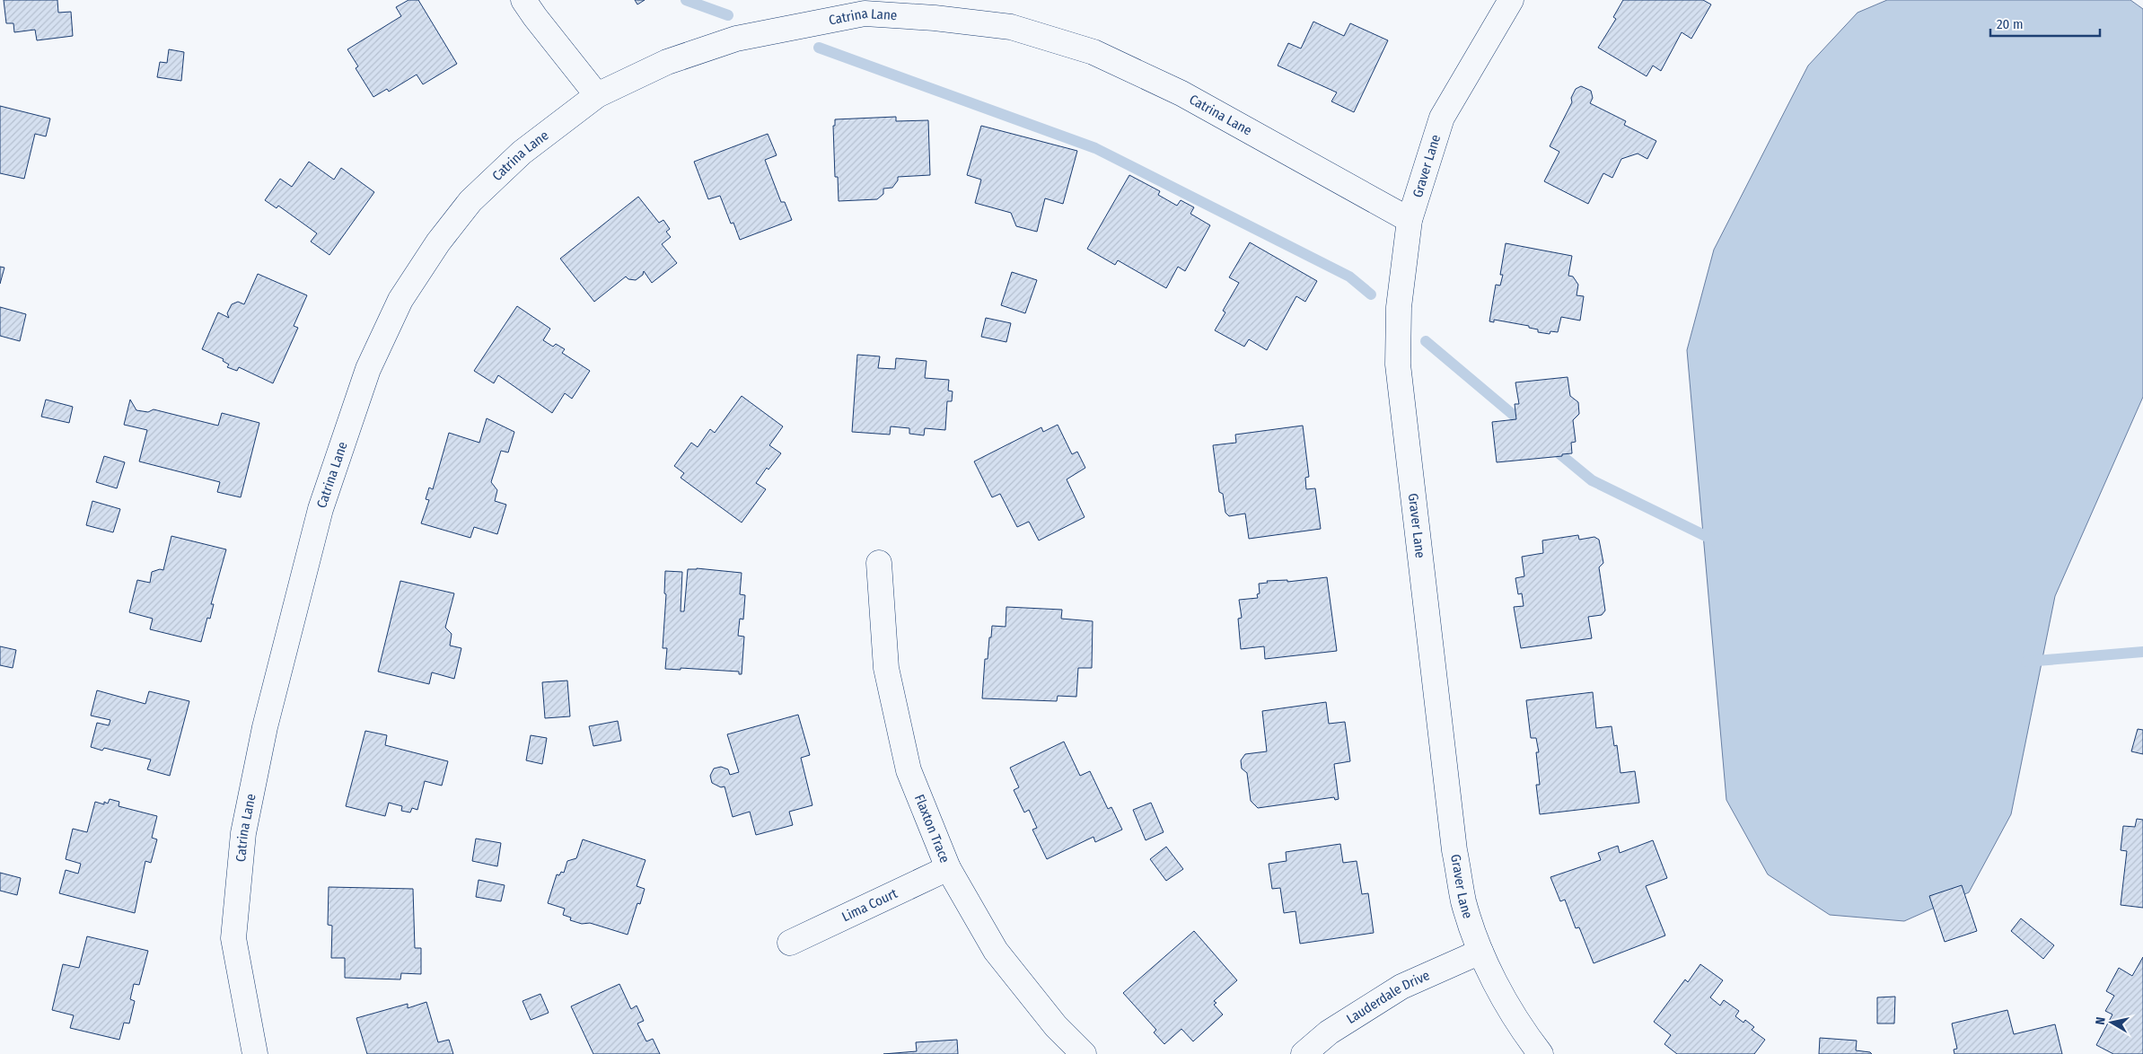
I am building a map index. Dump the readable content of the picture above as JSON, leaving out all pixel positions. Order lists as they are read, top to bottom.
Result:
{
  "streets": {
    "street": [
      "Catrina Lane",
      "Graver Lane",
      "Flaxton Trace",
      "Lima Court",
      "Lauderdale Drive"
    ]
  },
  "crossings": [
    ["Catrina Lane", "Graver Lane"],
    ["Graver Lane", "Lauderdale Drive"],
    ["Flaxton Trace", "Lima Court"]
  ],
  "scale_bar": "20 m",
  "north": "left"
}
